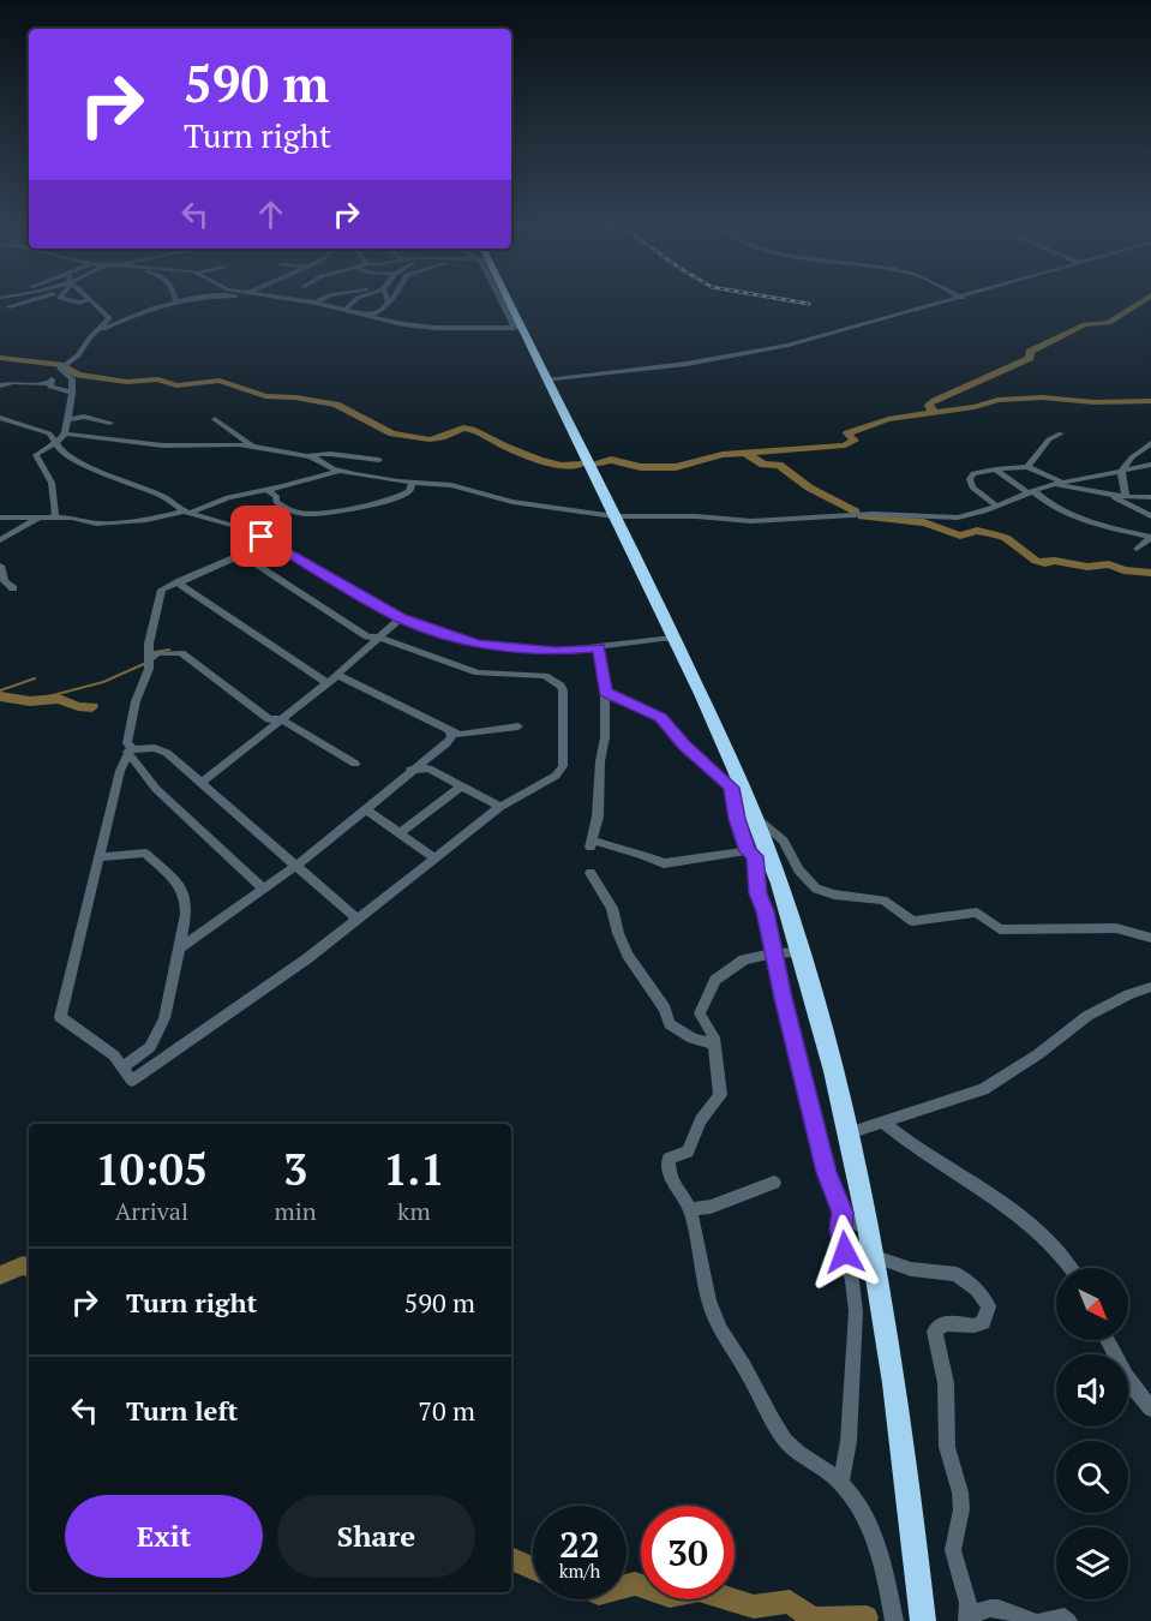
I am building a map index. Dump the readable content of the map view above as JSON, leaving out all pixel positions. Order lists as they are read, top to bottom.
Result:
{
  "north": "bottom right",
  "page": {
    "turn": ["590 m", "Turn right"],
    "eta": [
      "10:05",
      "Arrival",
      "3",
      "min",
      "1.1",
      "km"
    ],
    "list": [
      {
        "name": "Turn right",
        "value": "590 m"
      },
      {
        "name": "Turn left",
        "value": "70 m"
      }
    ],
    "buttons": ["Exit", "Share"],
    "speed": "22 km/h",
    "limit": "30"
  }
}
